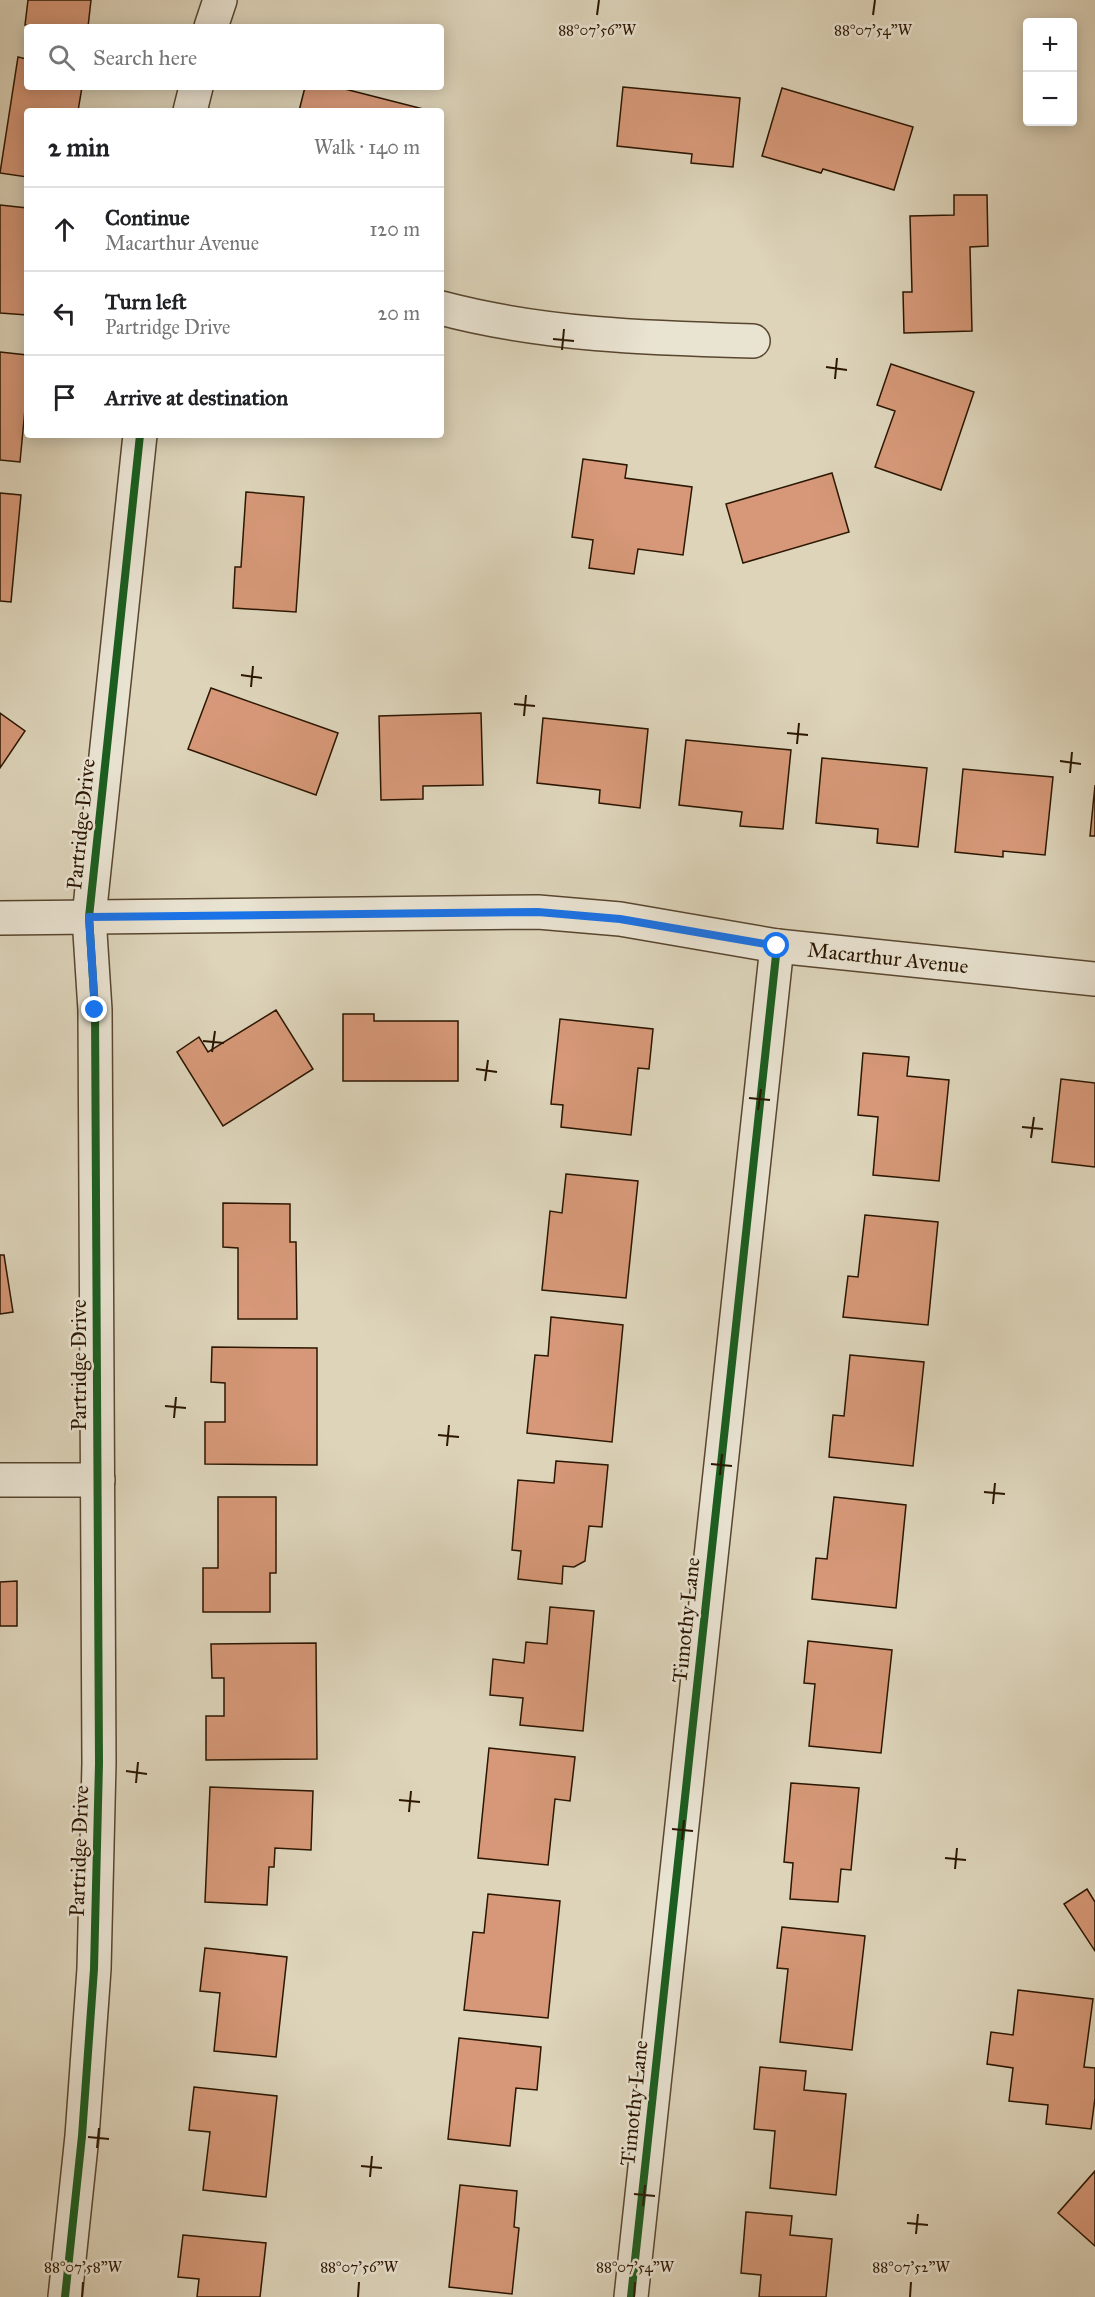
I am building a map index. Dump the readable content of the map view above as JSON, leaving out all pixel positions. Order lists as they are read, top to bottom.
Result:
{
  "streets": {
    "street": ["Partridge Drive", "Macarthur Avenue", "Timothy Lane"]
  },
  "crossings": [
    ["Partridge Drive", "Macarthur Avenue"],
    ["Macarthur Avenue", "Timothy Lane"]
  ],
  "page": {
    "map_buttons": ["+", "−"],
    "search": "Search here",
    "heading": ["2 min", "Walk · 140 m"],
    "list": [
      ["Continue", "Macarthur Avenue", "120 m"],
      ["Turn left", "Partridge Drive", "20 m"],
      "Arrive at destination"
    ]
  },
  "coordinates": [
    "88°07'56\"W",
    "88°07'54\"W",
    "88°07'58\"W",
    "88°07'52\"W"
  ]
}
